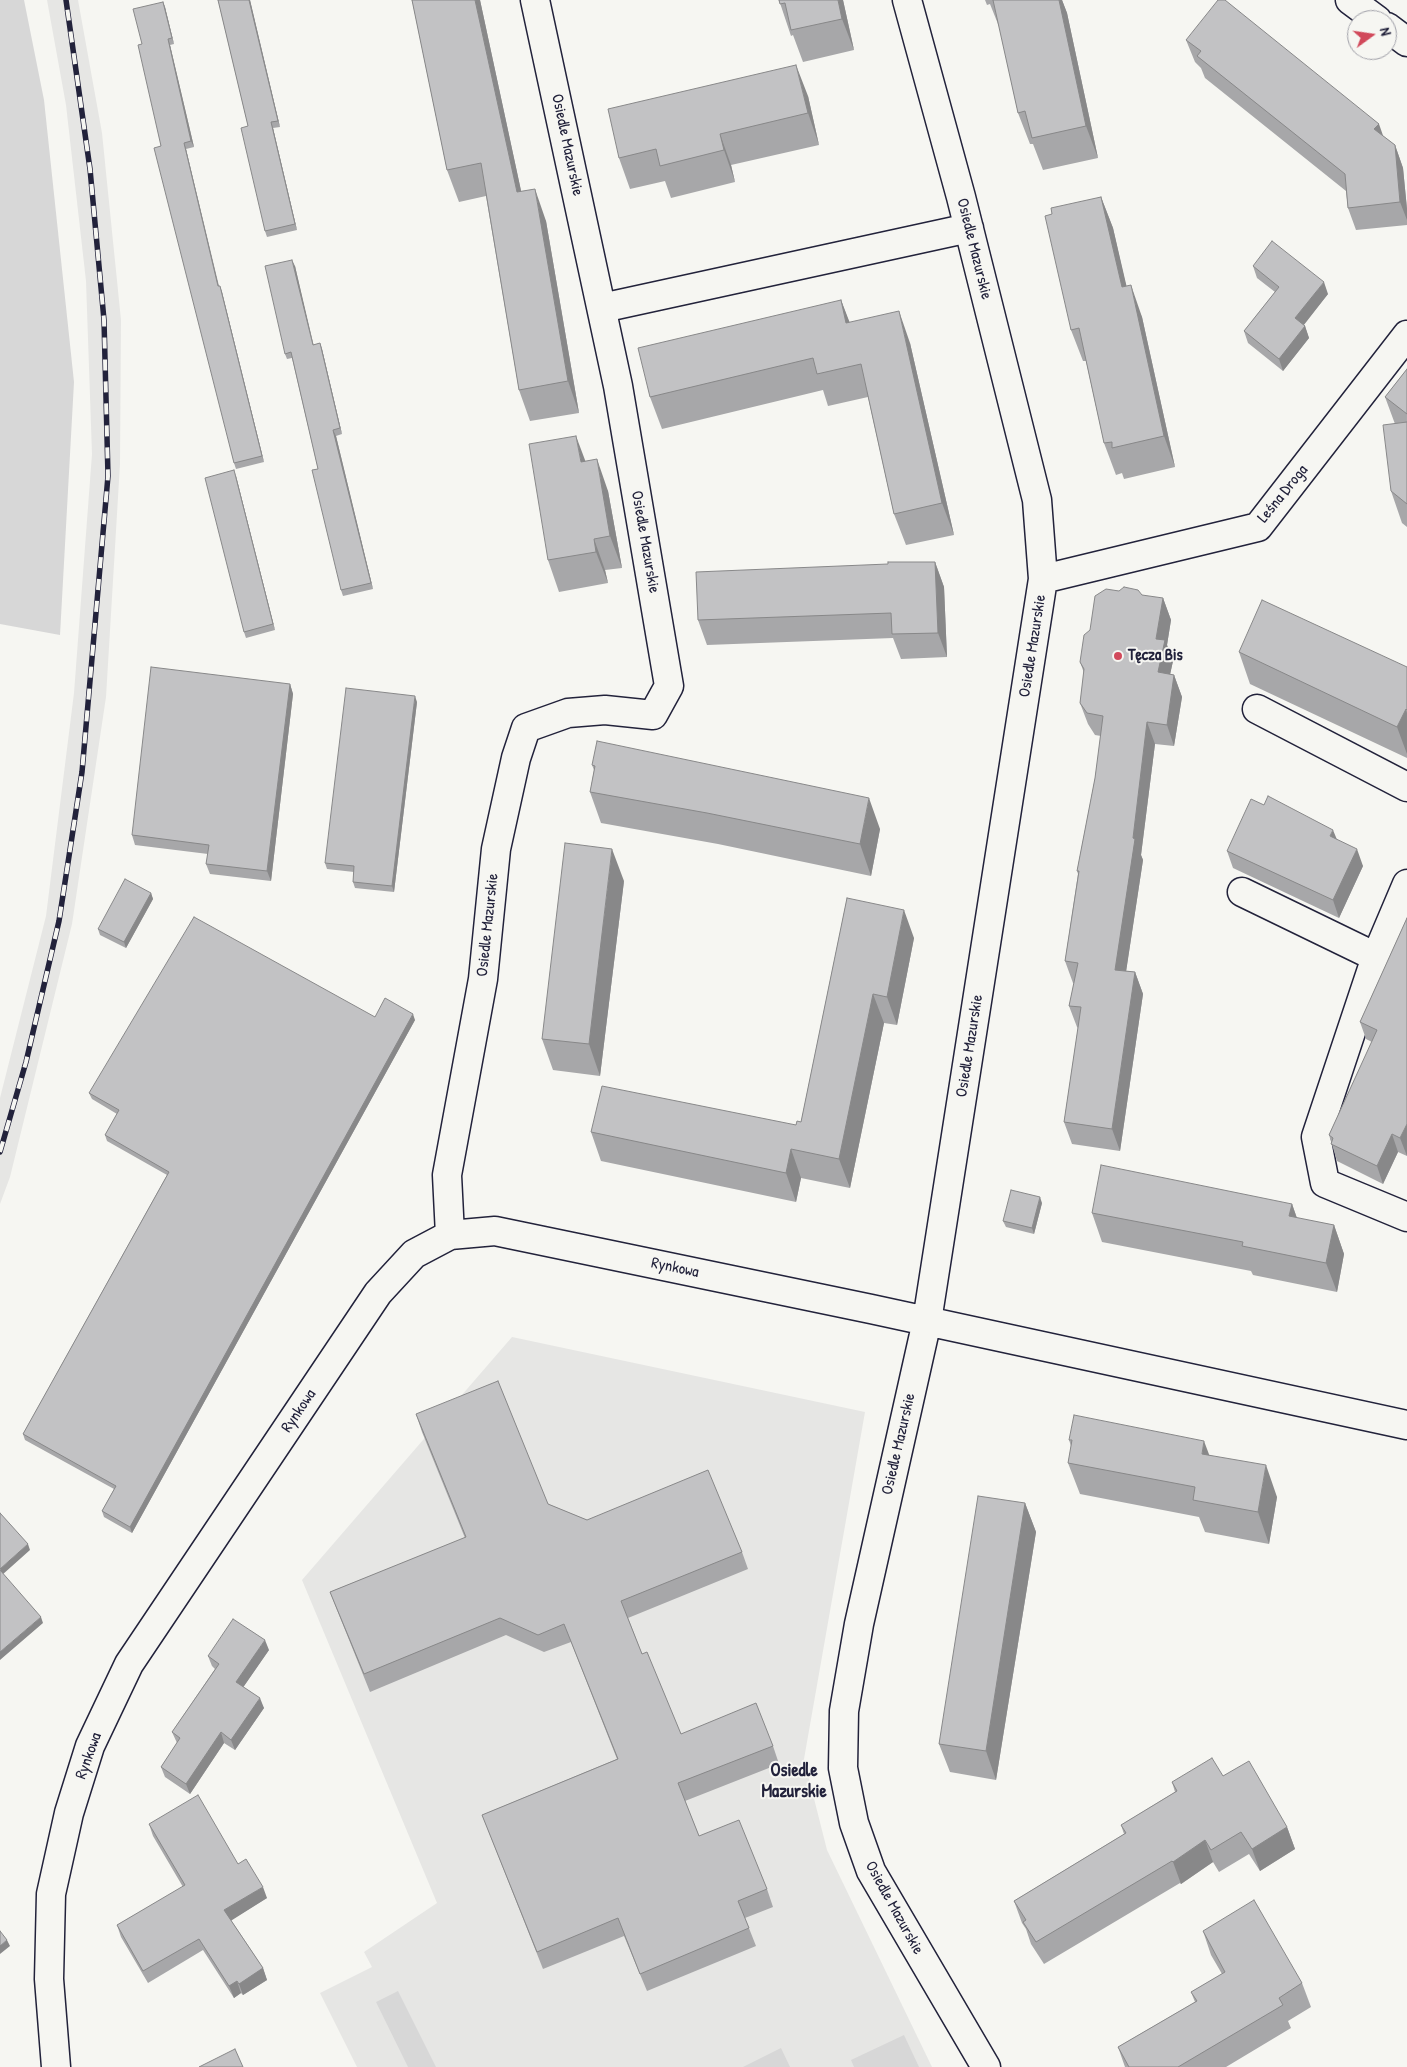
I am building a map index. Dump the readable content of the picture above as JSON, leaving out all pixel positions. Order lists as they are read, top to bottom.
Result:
{
  "streets": {
    "street": ["Osiedle Mazurskie", "Leśna Droga", "Rynkowa"]
  },
  "crossings": [
    ["Osiedle Mazurskie", "Leśna Droga"],
    ["Osiedle Mazurskie", "Rynkowa"]
  ],
  "districts": ["Osiedle Mazurskie"],
  "places": ["Tęcza Bis"],
  "north": "right"
}
